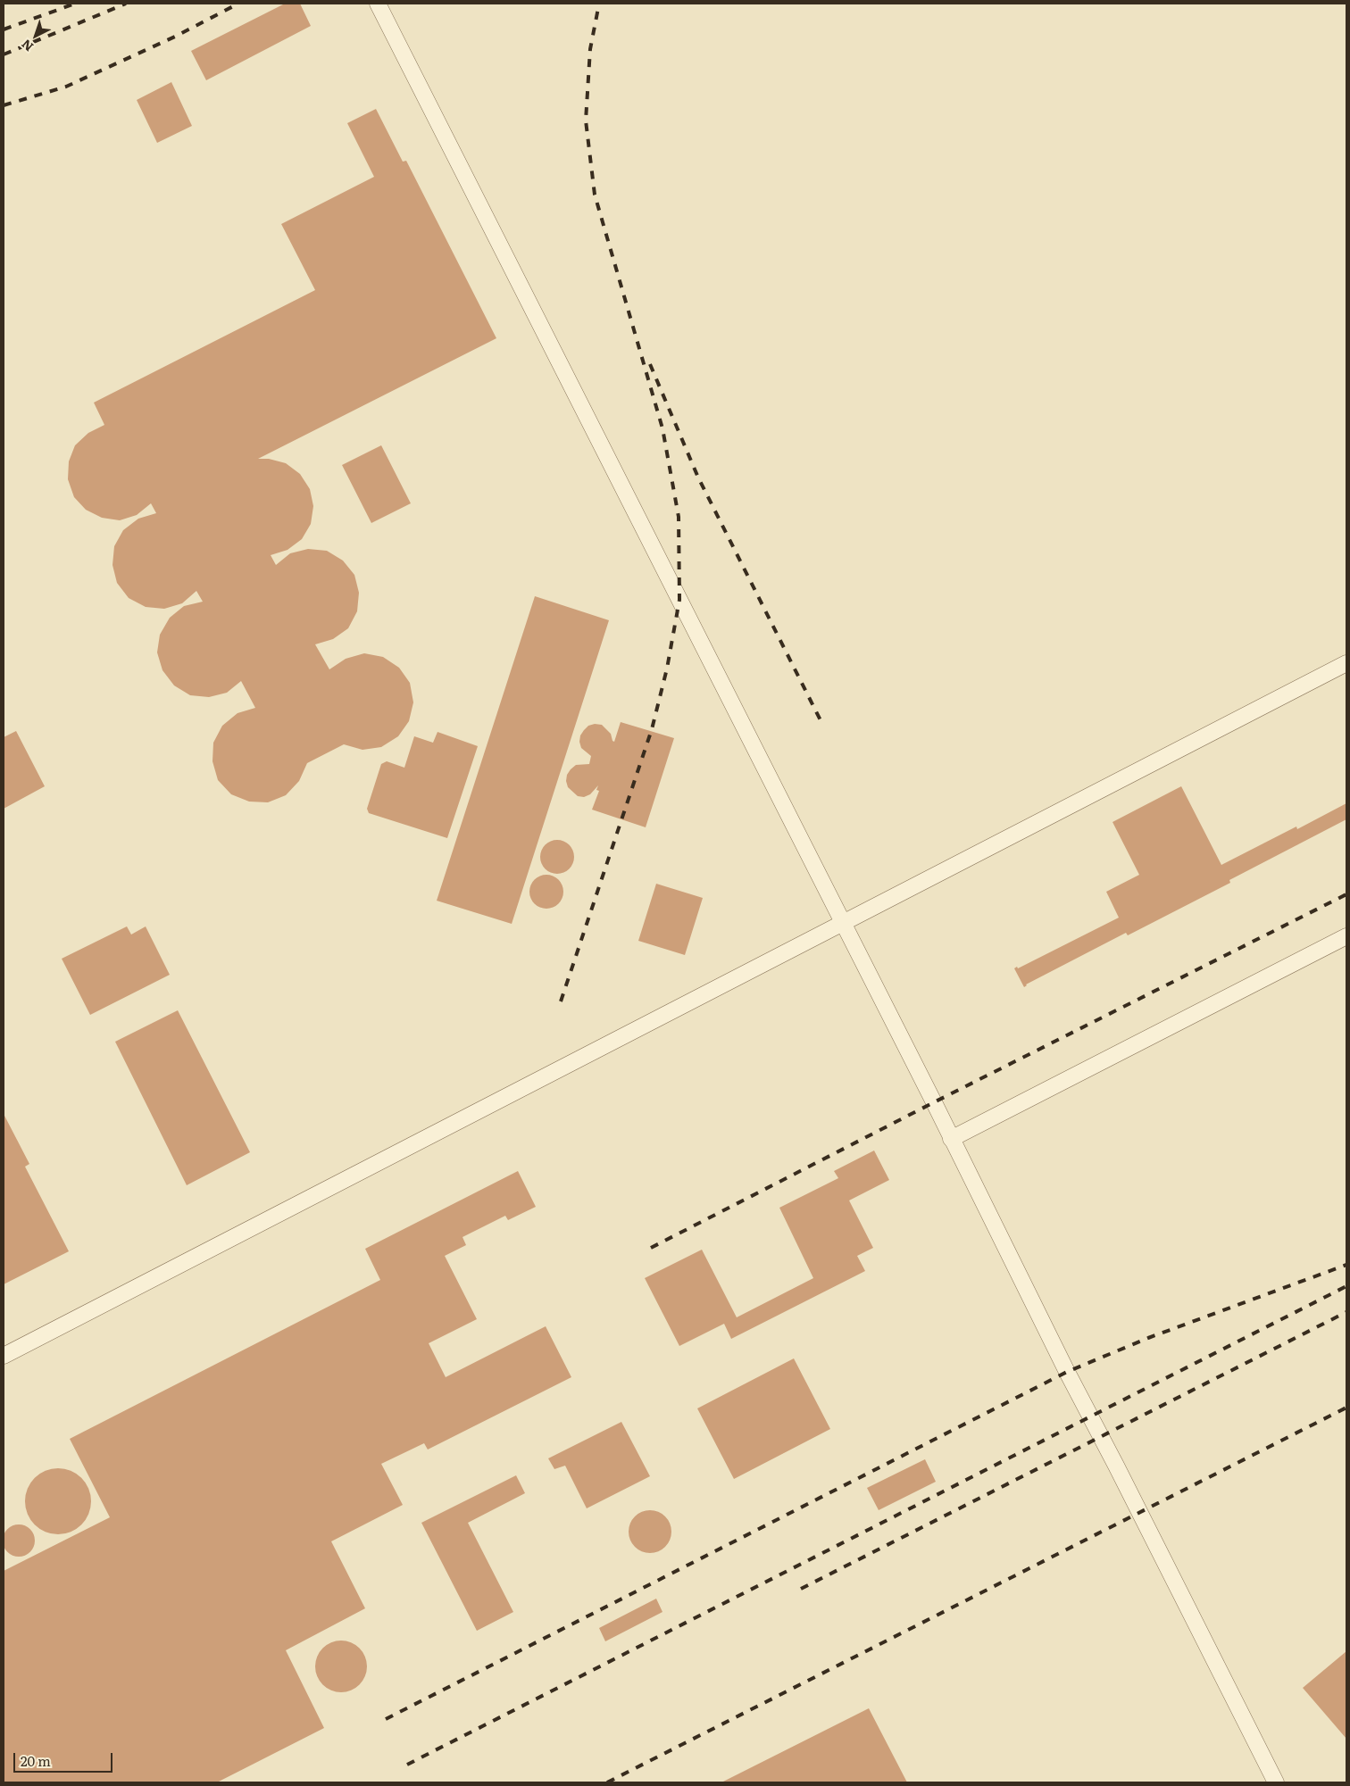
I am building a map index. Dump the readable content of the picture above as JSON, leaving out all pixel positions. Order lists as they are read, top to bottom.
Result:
{
  "scale_bar": "20 m",
  "north": "bottom left"
}
